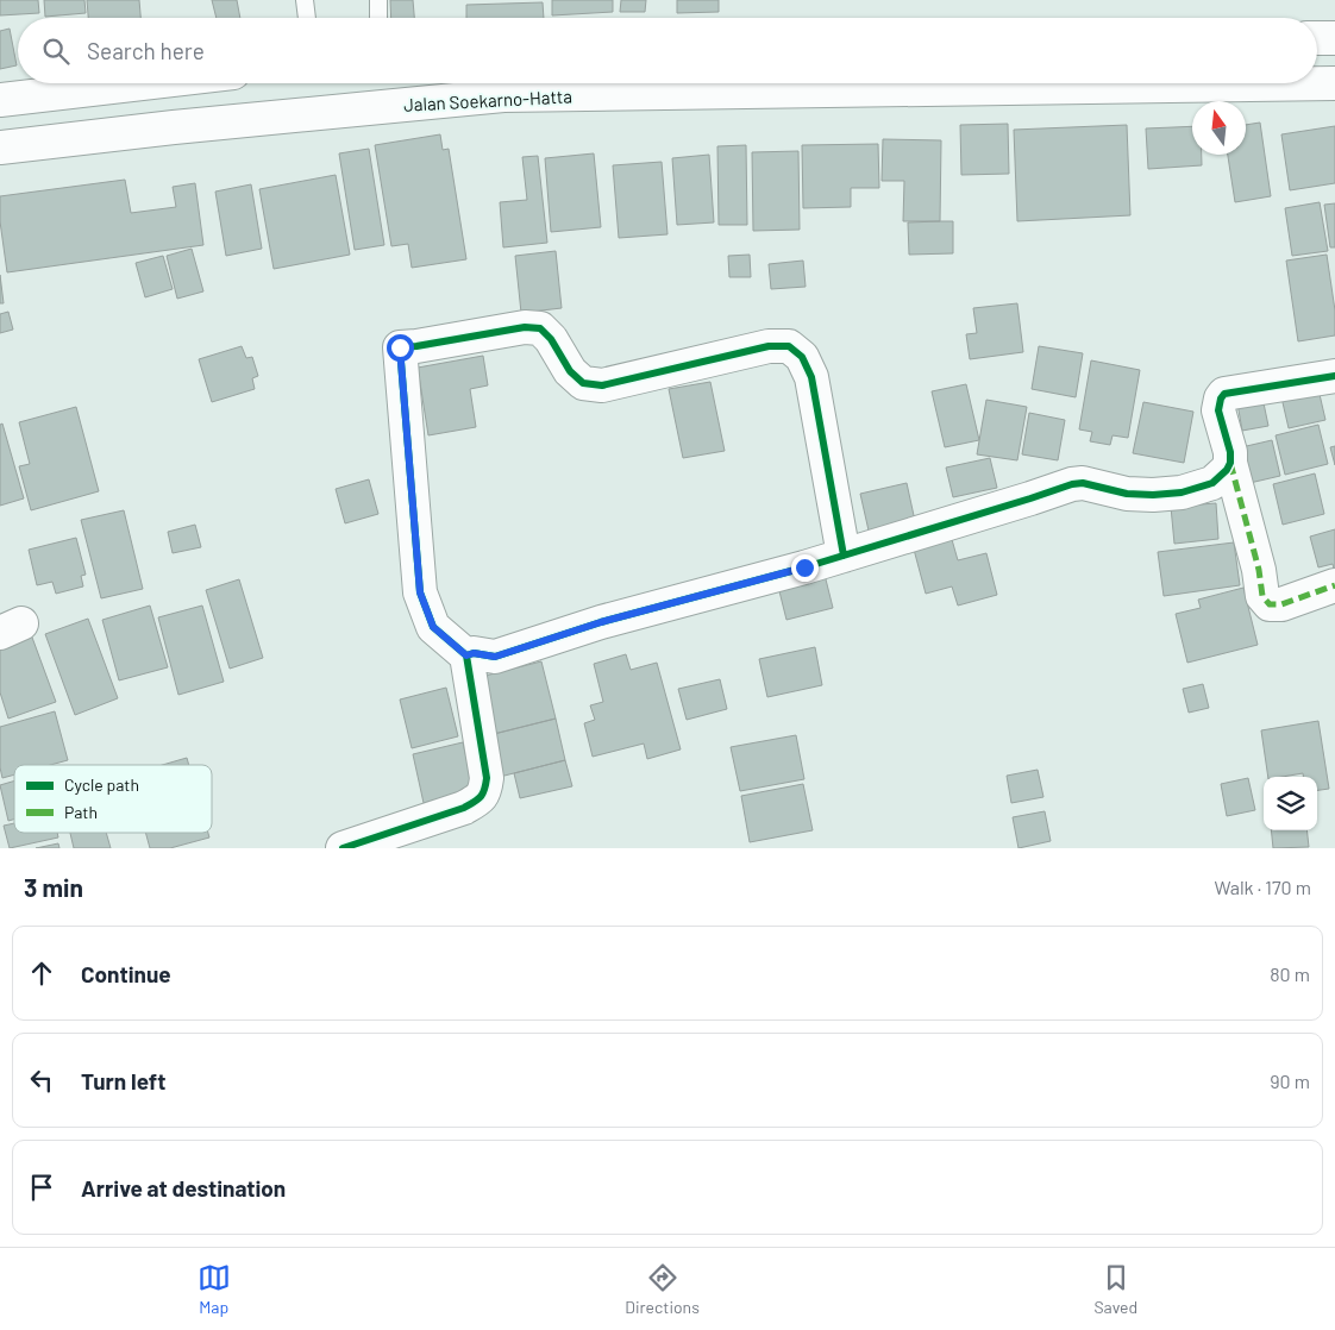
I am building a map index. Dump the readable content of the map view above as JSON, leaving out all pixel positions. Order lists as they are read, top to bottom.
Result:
{
  "streets": {
    "main road": ["Jalan Soekarno-Hatta"]
  },
  "legend": ["Cycle path", "Path"],
  "north": "top",
  "page": {
    "search": "Search here",
    "heading": ["3 min", "Walk · 170 m"],
    "list": [
      ["Continue", "80 m"],
      ["Turn left", "90 m"],
      "Arrive at destination"
    ],
    "nav": ["Map", "Directions", "Saved"]
  }
}
